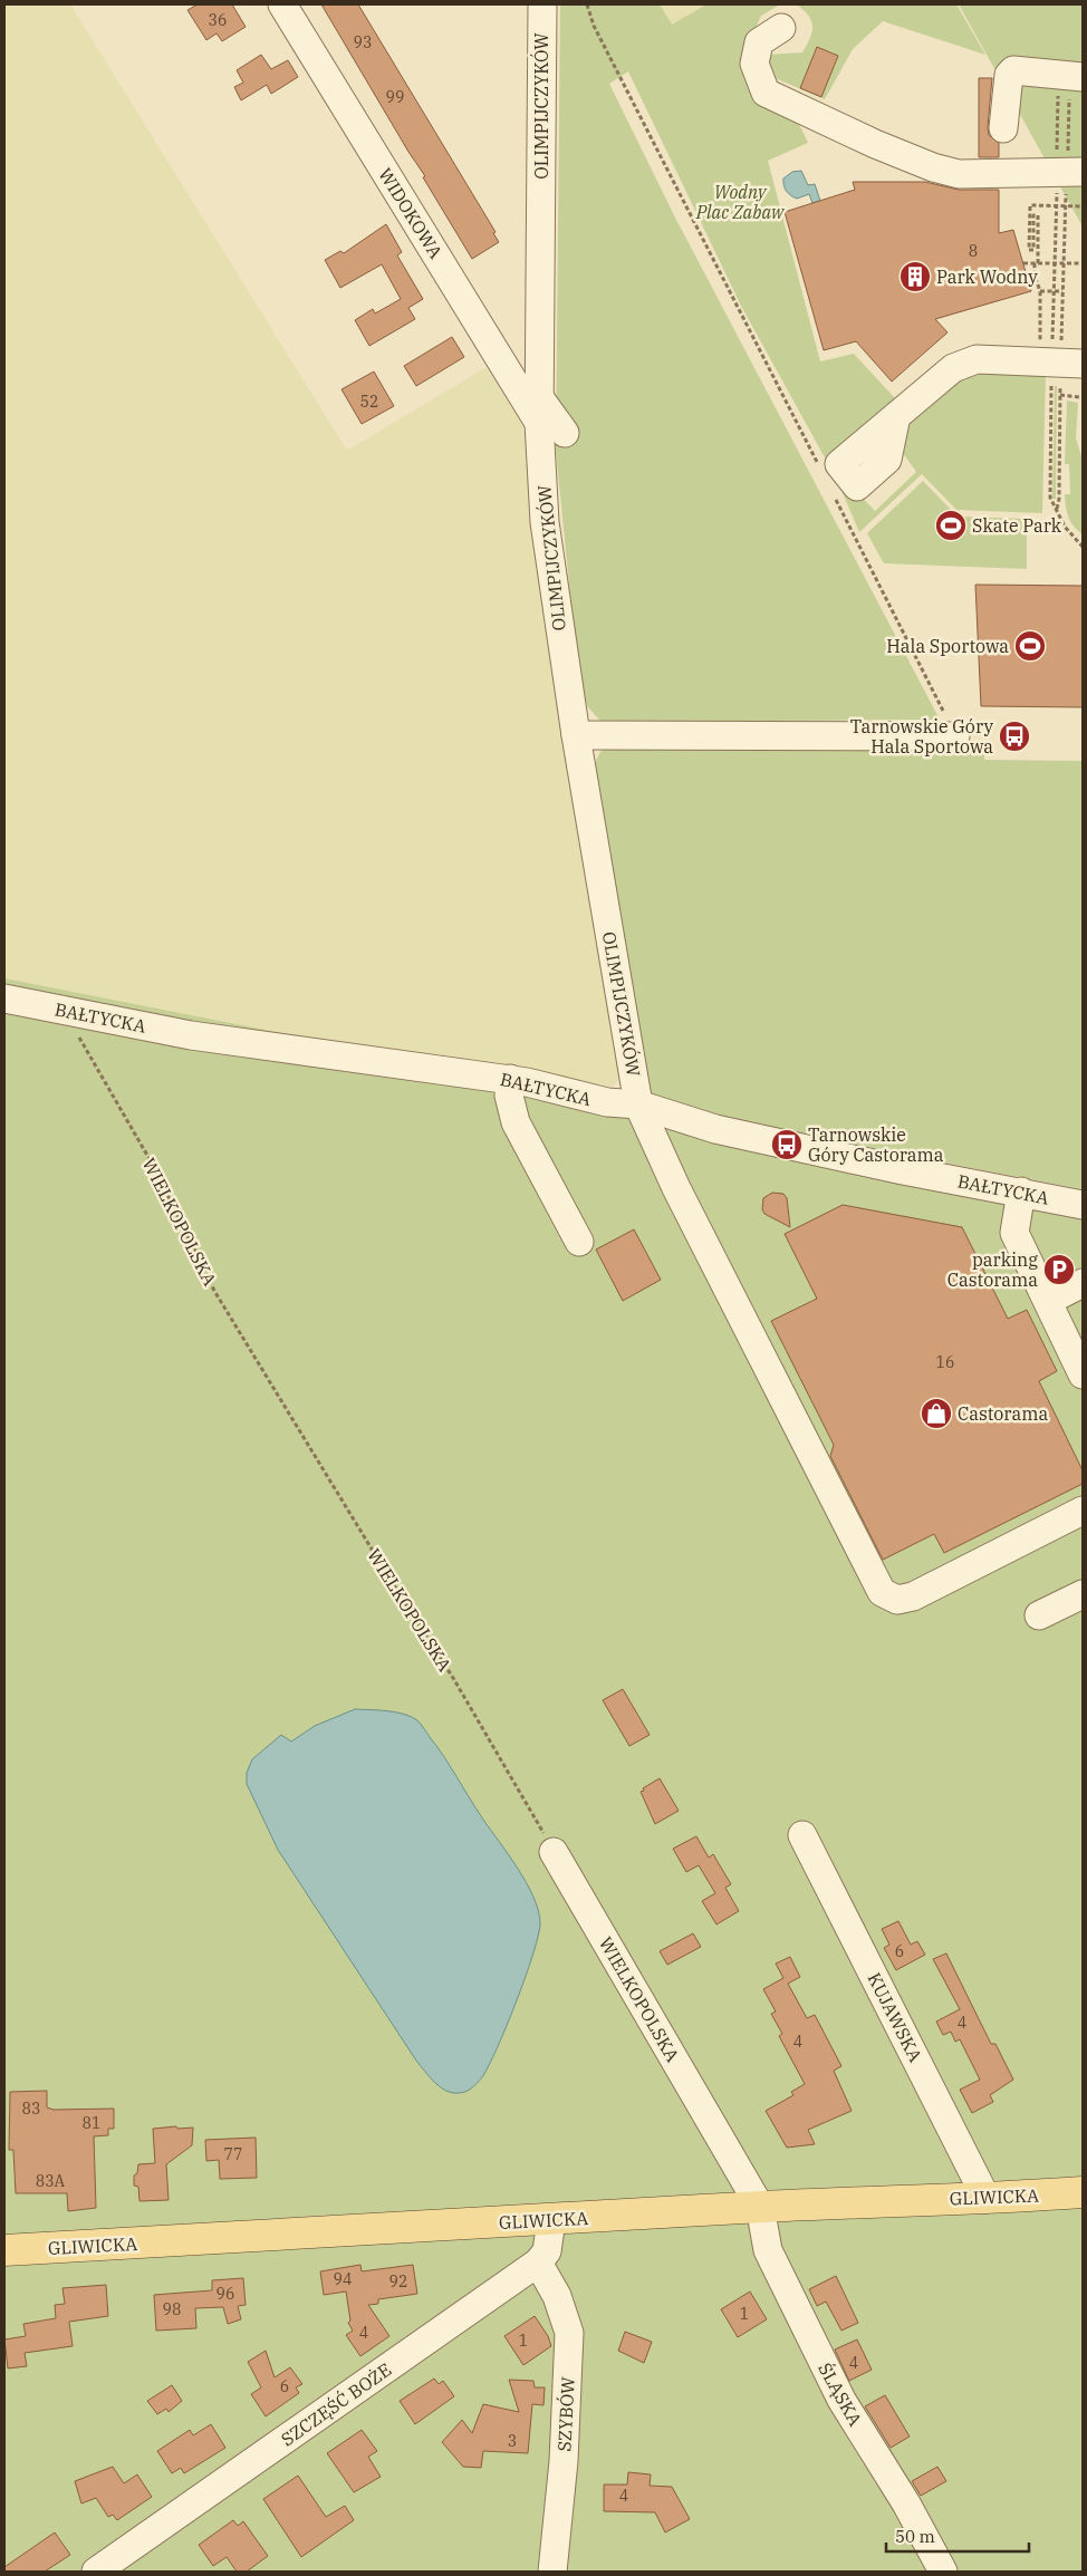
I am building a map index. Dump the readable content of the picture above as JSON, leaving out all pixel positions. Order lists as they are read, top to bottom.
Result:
{
  "streets": {
    "main road": ["GLIWICKA"],
    "street": [
      "OLIMPIJCZYKÓW",
      "WIDOKOWA",
      "BAŁTYCKA",
      "WIELKOPOLSKA",
      "KUJAWSKA",
      "ŚLĄSKA",
      "SZCZĘŚĆ BOŻE",
      "SZYBÓW"
    ]
  },
  "crossings": [
    ["OLIMPIJCZYKÓW", "WIDOKOWA"],
    ["OLIMPIJCZYKÓW", "BAŁTYCKA"],
    ["BAŁTYCKA", "WIELKOPOLSKA"],
    ["WIELKOPOLSKA", "GLIWICKA"],
    ["WIELKOPOLSKA", "ŚLĄSKA"],
    ["KUJAWSKA", "GLIWICKA"],
    ["GLIWICKA", "ŚLĄSKA"],
    ["SZCZĘŚĆ BOŻE", "SZYBÓW"]
  ],
  "parks": ["Wodny Plac Zabaw"],
  "places": {
    "building": ["Park Wodny"],
    "sports": ["Skate Park", "Hala Sportowa"],
    "bus stop": ["Tarnowskie Góry Hala Sportowa", "Tarnowskie Góry Castorama"],
    "parking": ["parking Castorama"],
    "shop": ["Castorama"]
  },
  "house_numbers": [
    "36",
    "93",
    "99",
    "8",
    "52",
    "16",
    "6",
    "4",
    "4",
    "83",
    "81",
    "77",
    "83A",
    "94",
    "92",
    "96",
    "98",
    "1",
    "4",
    "1",
    "4",
    "6",
    "3",
    "4"
  ],
  "scale_bar": "50 m"
}
